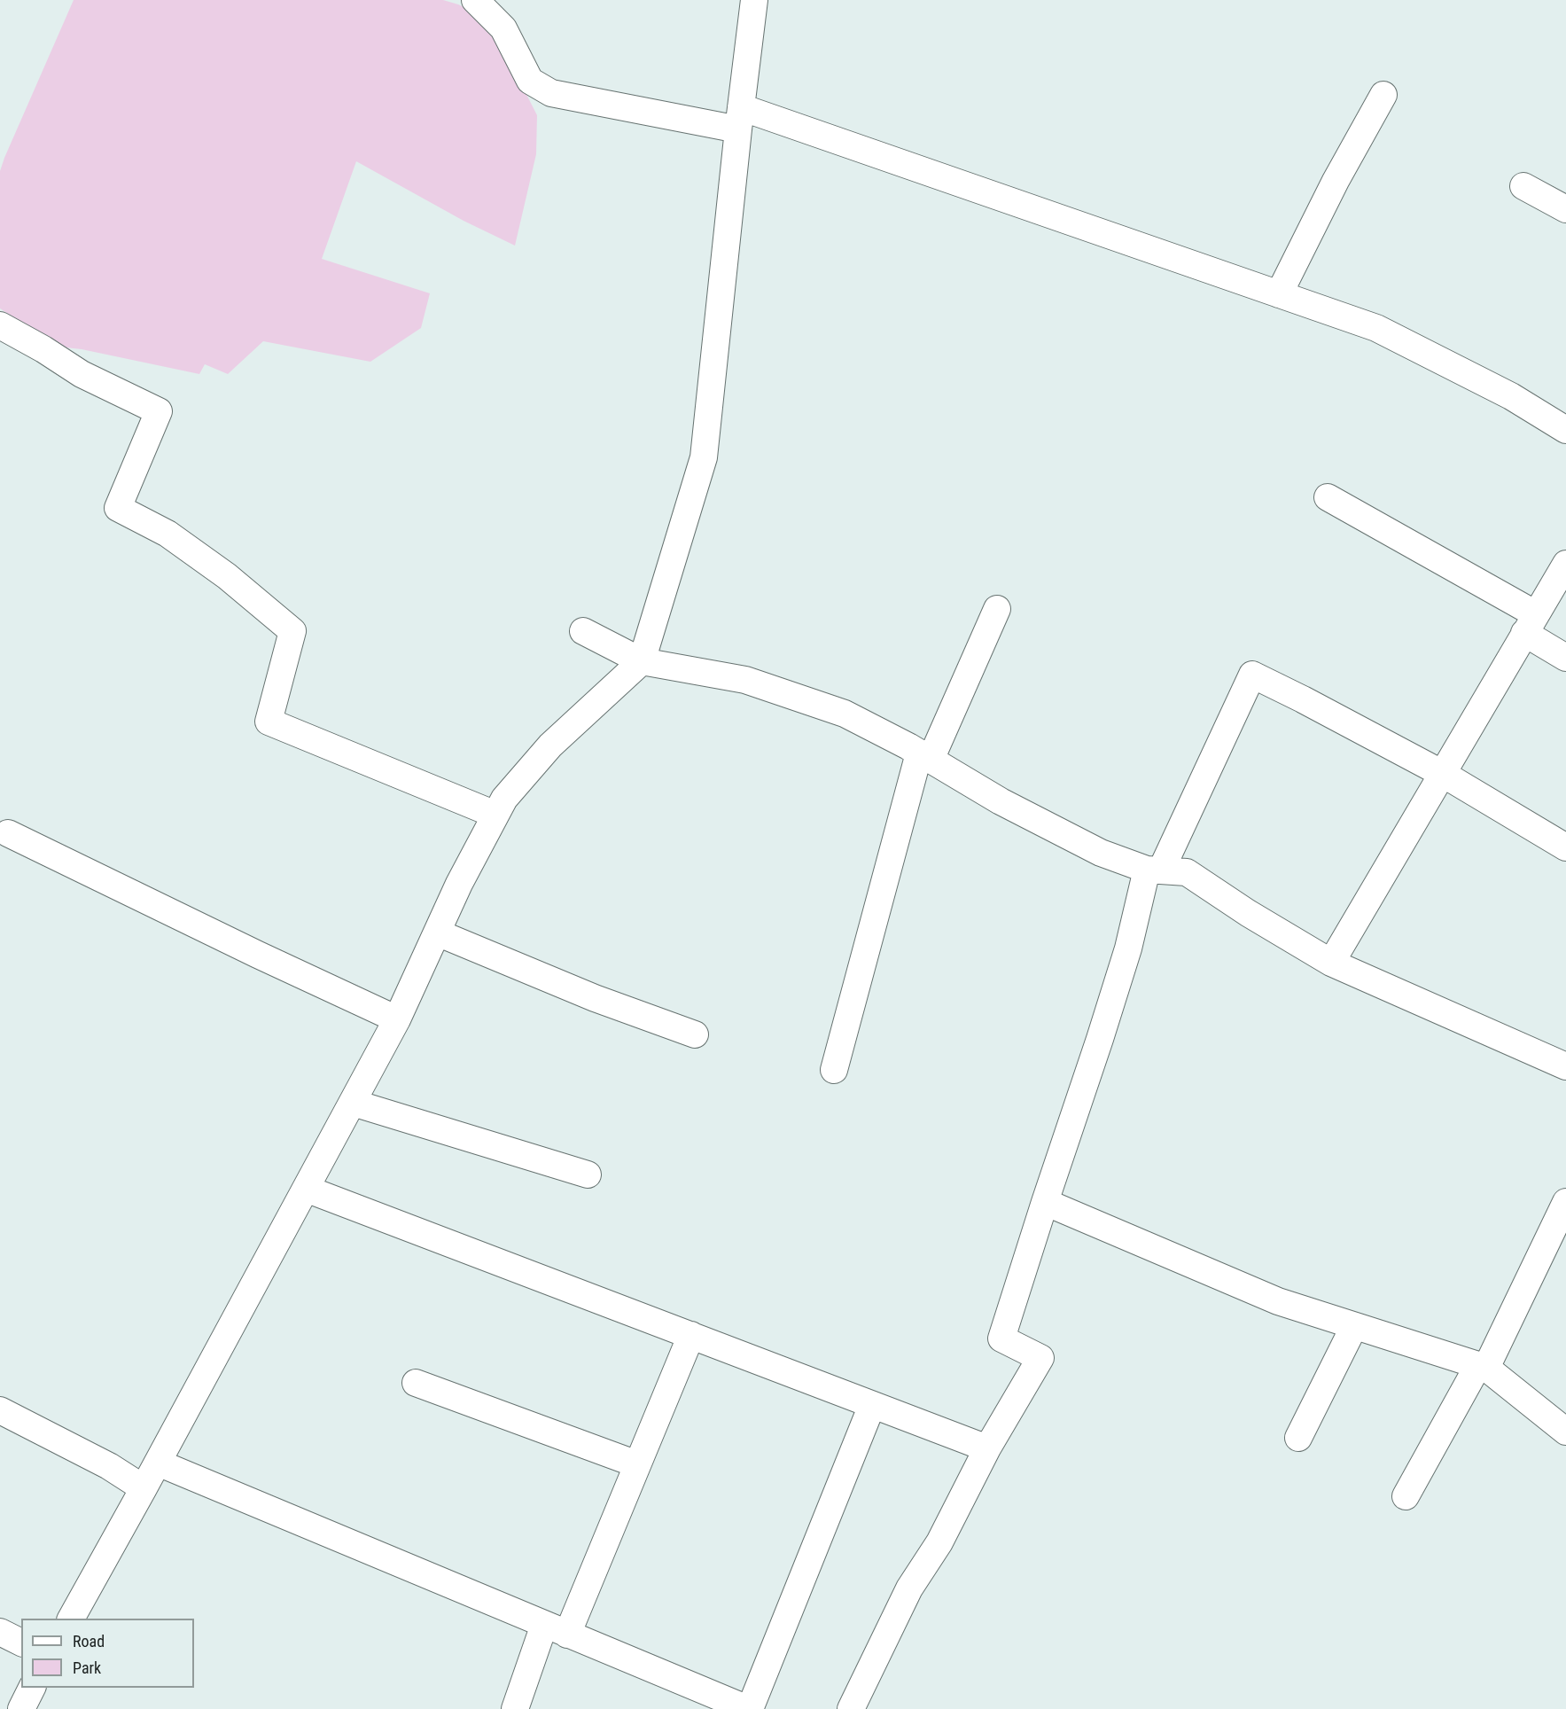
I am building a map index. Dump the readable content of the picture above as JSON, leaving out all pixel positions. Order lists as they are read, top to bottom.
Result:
{
  "legend": ["Road", "Park"]
}
